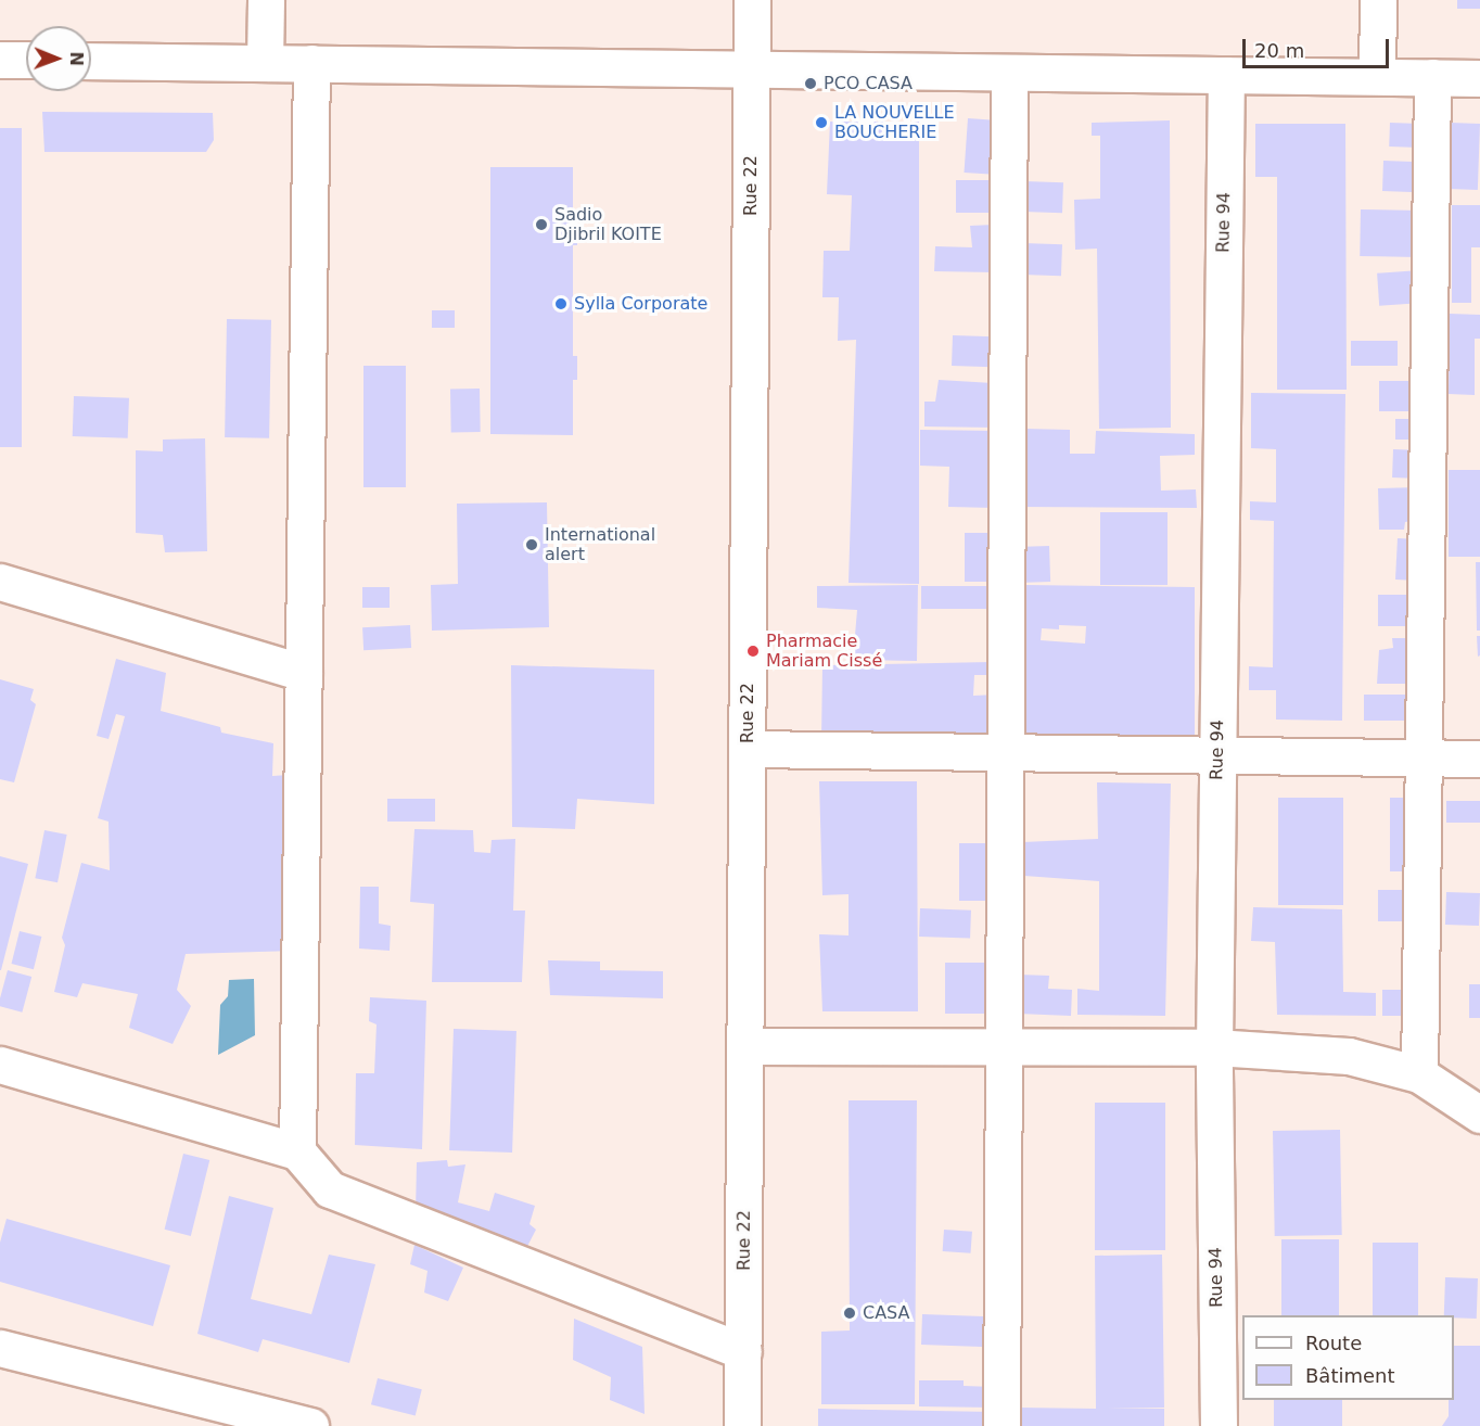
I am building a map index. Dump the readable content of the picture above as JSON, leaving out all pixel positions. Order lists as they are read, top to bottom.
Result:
{
  "streets": {
    "street": ["Rue 22", "Rue 94"]
  },
  "places": [
    "PCO CASA",
    "LA NOUVELLE BOUCHERIE",
    "Sadio Djibril KOITE",
    "Sylla Corporate",
    "International alert",
    "Pharmacie Mariam Cissé",
    "CASA"
  ],
  "legend": ["Route", "Bâtiment"],
  "scale_bar": "20 m",
  "north": "right"
}
